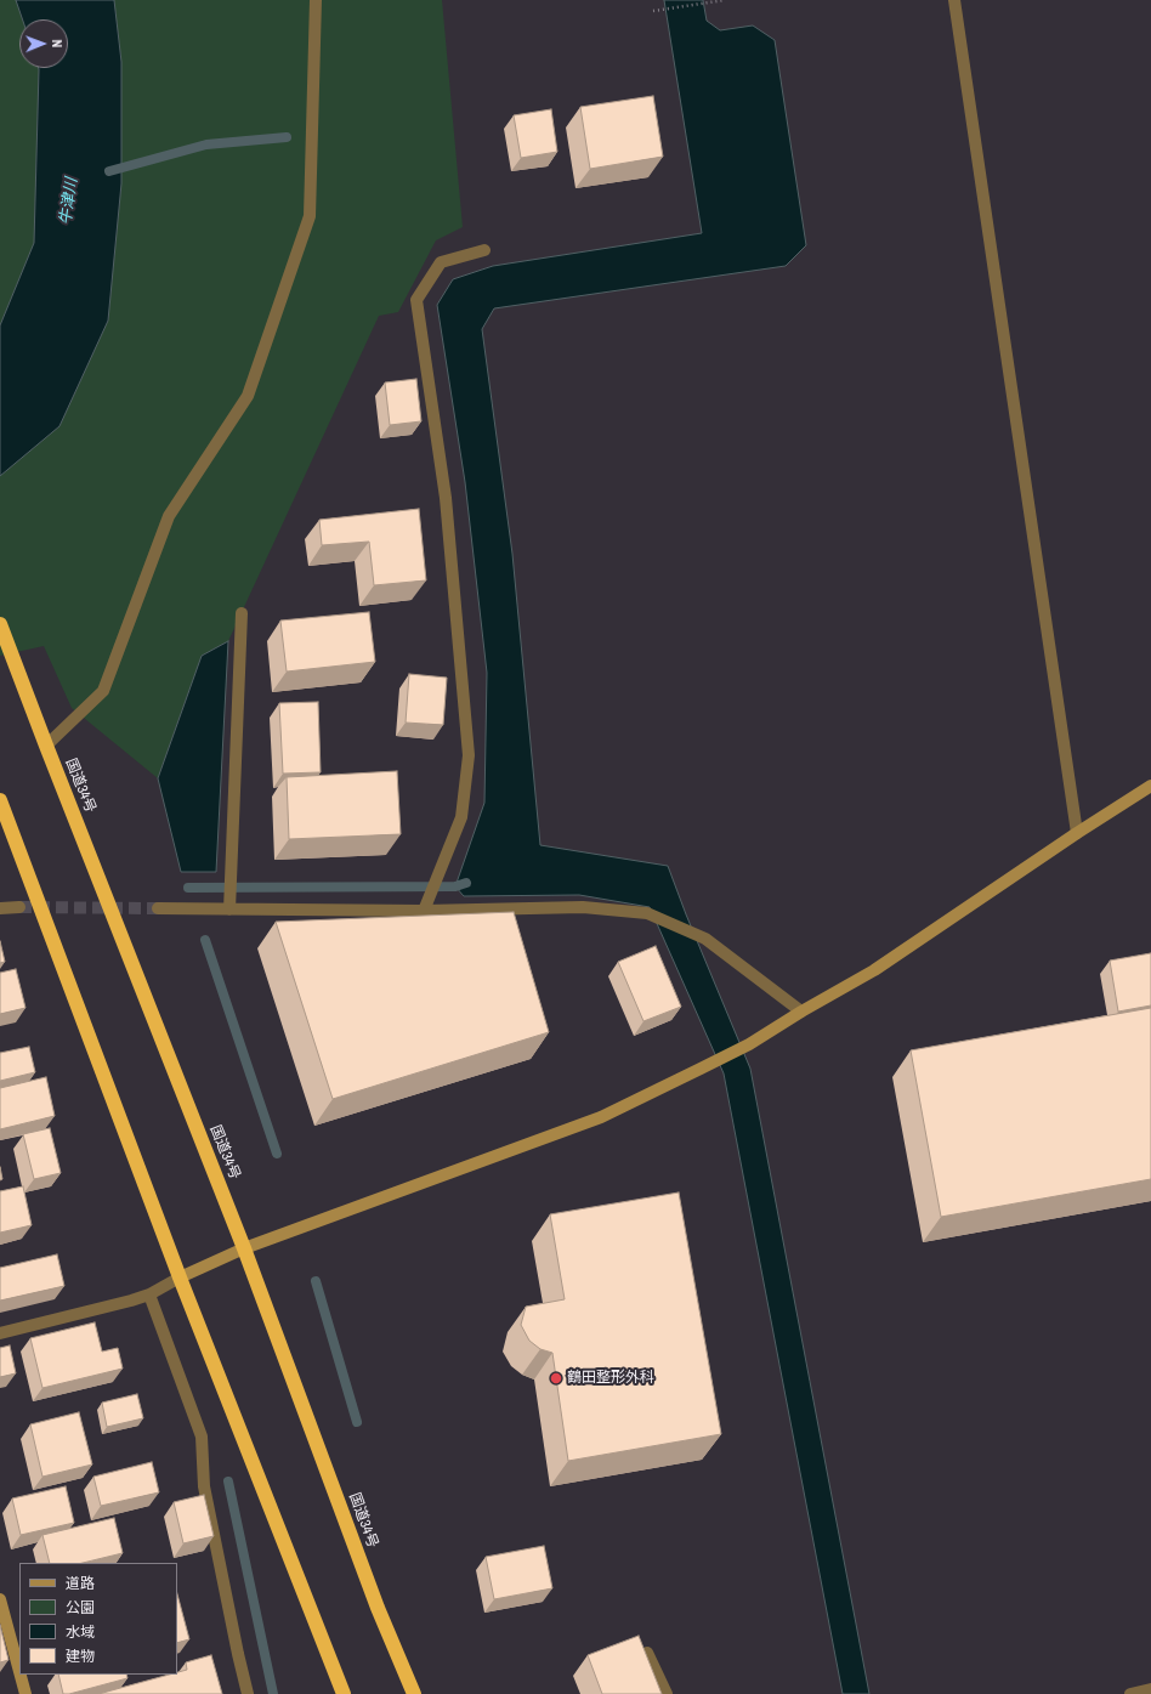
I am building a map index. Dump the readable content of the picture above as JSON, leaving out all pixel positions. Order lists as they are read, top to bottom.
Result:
{
  "streets": {
    "highway": ["国道34号"]
  },
  "water": ["牛津川"],
  "places": ["鶴田整形外科"],
  "legend": [
    "道路",
    "公園",
    "水域",
    "建物"
  ],
  "north": "right"
}
